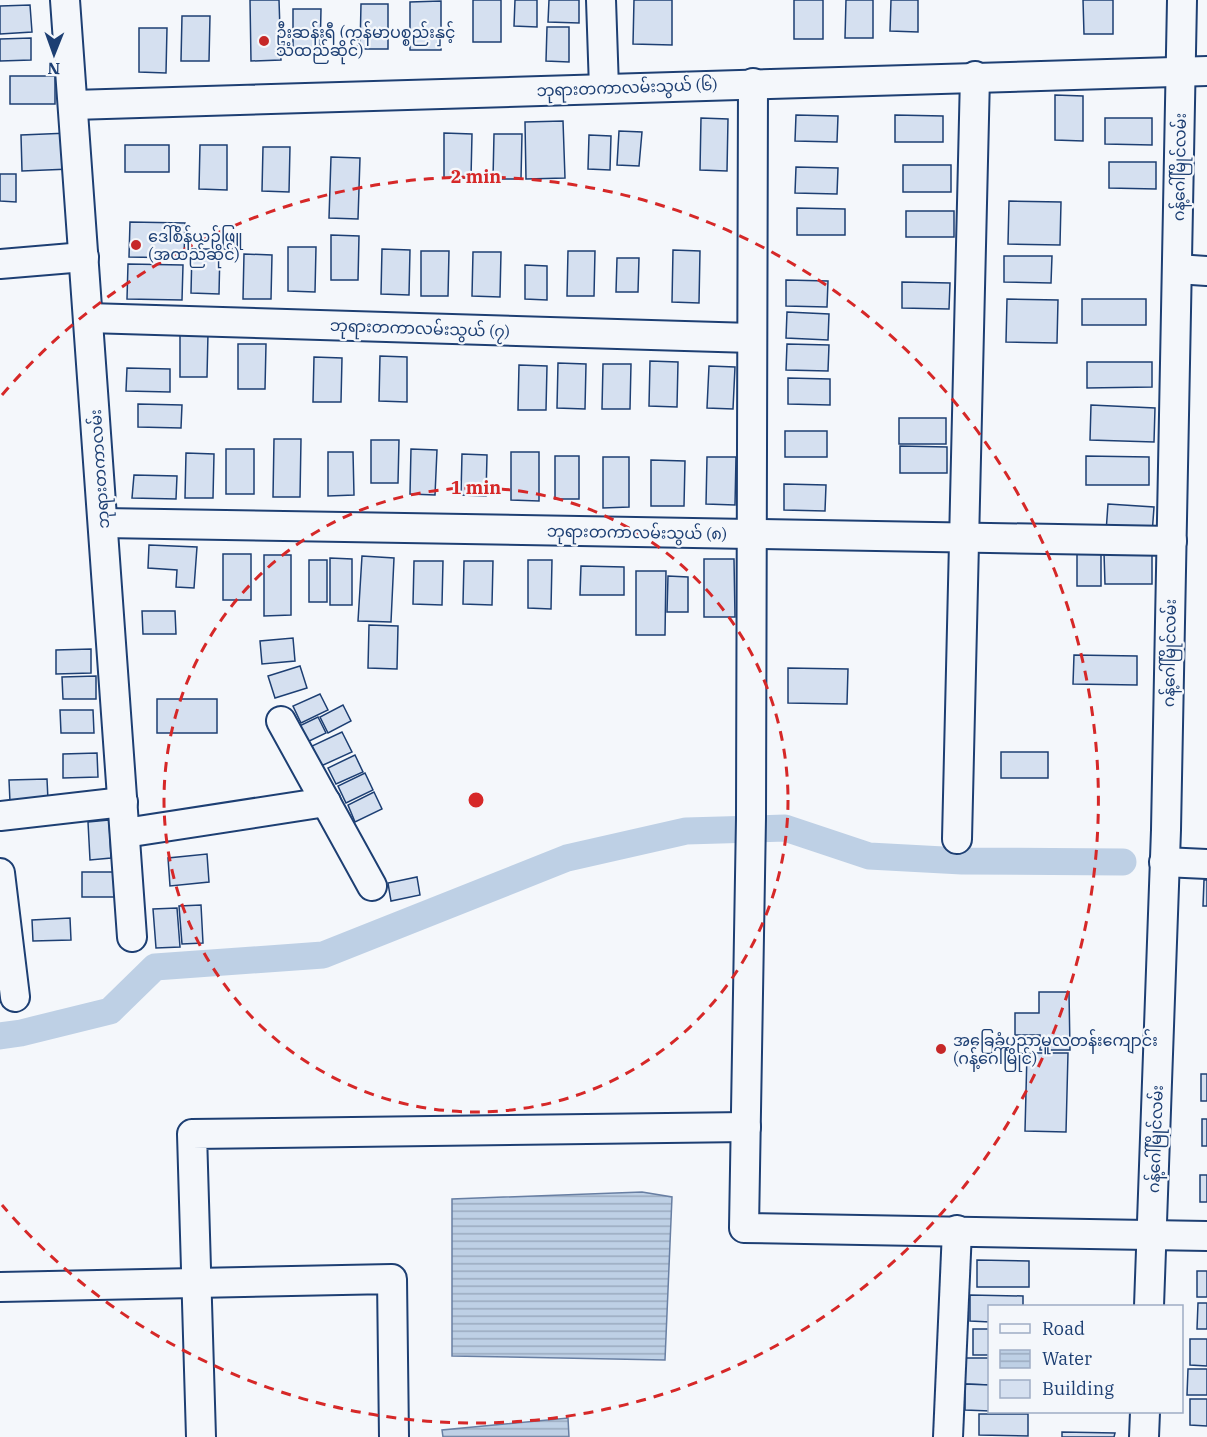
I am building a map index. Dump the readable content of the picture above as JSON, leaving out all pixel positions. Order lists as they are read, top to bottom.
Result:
{
  "streets": {
    "street": [
      "ဘုရားတကာလမ်းသွယ် (၆)",
      "ဂန့်ဂေါ်မြိုင်လမ်း",
      "ဘုရားတကာလမ်းသွယ် (၇)",
      "ဘုရားတကာလမ်း",
      "ဘုရားတကာလမ်းသွယ် (၈)"
    ]
  },
  "crossings": [
    ["ဘုရားတကာလမ်းသွယ် (၆)", "ဂန့်ဂေါ်မြိုင်လမ်း"],
    ["ဘုရားတကာလမ်းသွယ် (၆)", "ဘုရားတကာလမ်း"],
    ["ဂန့်ဂေါ်မြိုင်လမ်း", "ဘုရားတကာလမ်းသွယ် (၈)"],
    ["ဘုရားတကာလမ်းသွယ် (၇)", "ဘုရားတကာလမ်း"],
    ["ဘုရားတကာလမ်း", "ဘုရားတကာလမ်းသွယ် (၈)"]
  ],
  "places": ["ဦးဆန်းရီ (ကုန်မာပစ္စည်းနှင့် သံထည်ဆိုင်)", "ဒေါ်စိန်ယဉ်ဖြူ (အထည်ဆိုင်)", "အခြေခံပညာမူလတန်းကျောင်း (ဂန့်ဂေါ်မြိုင်)"],
  "legend": ["Road", "Water", "Building"],
  "north": "bottom",
  "rings": ["2 min", "1 min"]
}
